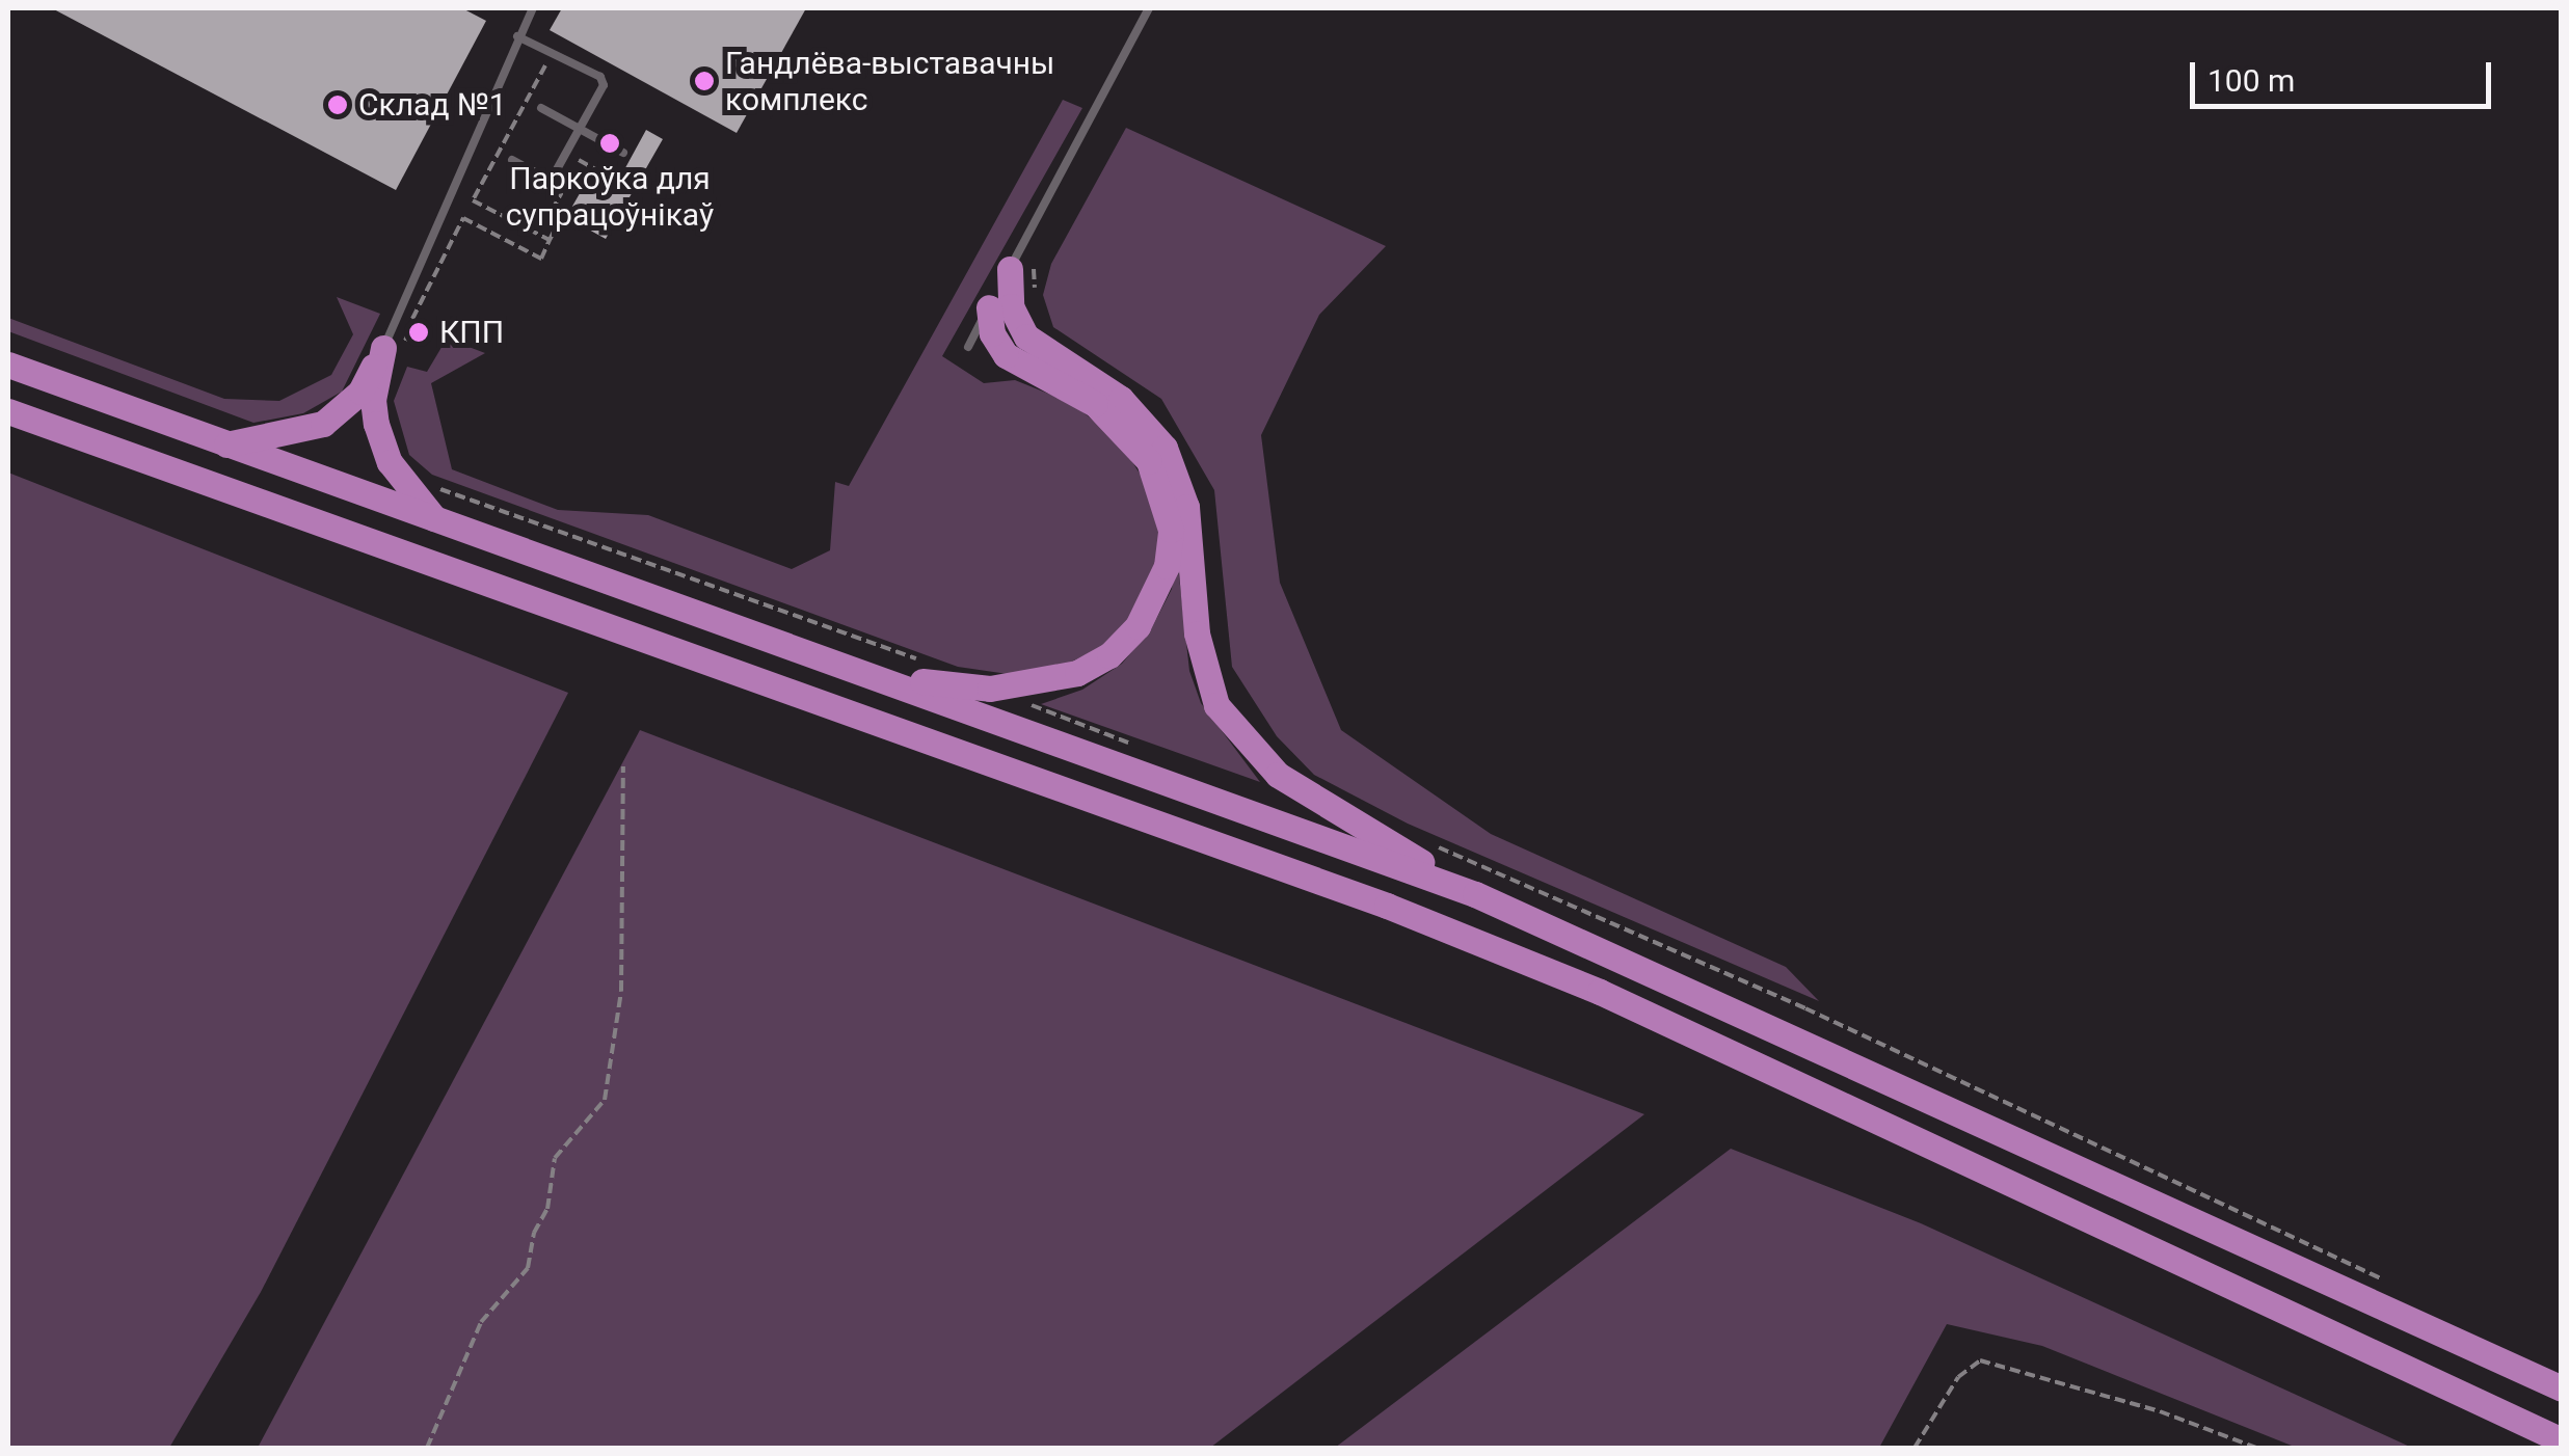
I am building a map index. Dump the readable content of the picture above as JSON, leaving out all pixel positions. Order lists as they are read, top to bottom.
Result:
{
  "places": [
    "Гандлёва-выставачны комплекс",
    "Склад №1",
    "Паркоўка для супрацоўнікаў",
    "КПП"
  ],
  "scale_bar": "100 m"
}
